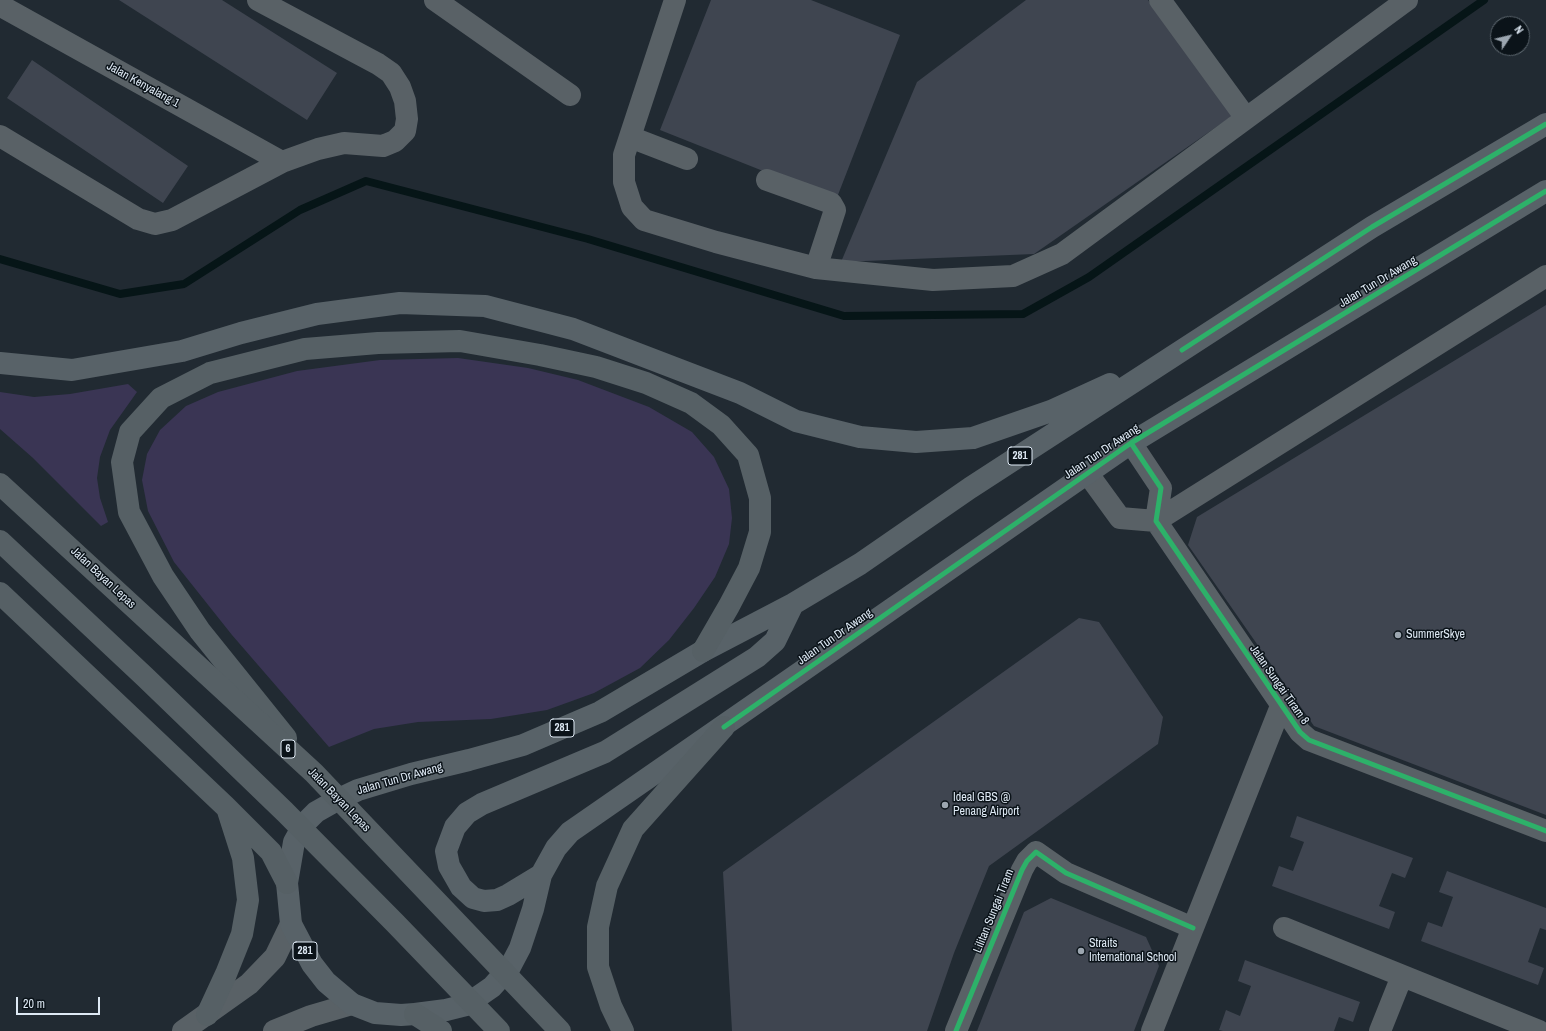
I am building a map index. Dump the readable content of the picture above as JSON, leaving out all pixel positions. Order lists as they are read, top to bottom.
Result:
{
  "streets": {
    "highway": ["Jalan Bayan Lepas", "6"],
    "main road": ["Jalan Tun Dr Awang", "281"],
    "street": ["Jalan Kenyalang 1", "Jalan Sungai Tiram 8", "Lilitan Sungai Tiram"]
  },
  "places": ["SummerSkye", "Ideal GBS @ Penang Airport", "Straits International School"],
  "scale_bar": "20 m",
  "north": "top right"
}
